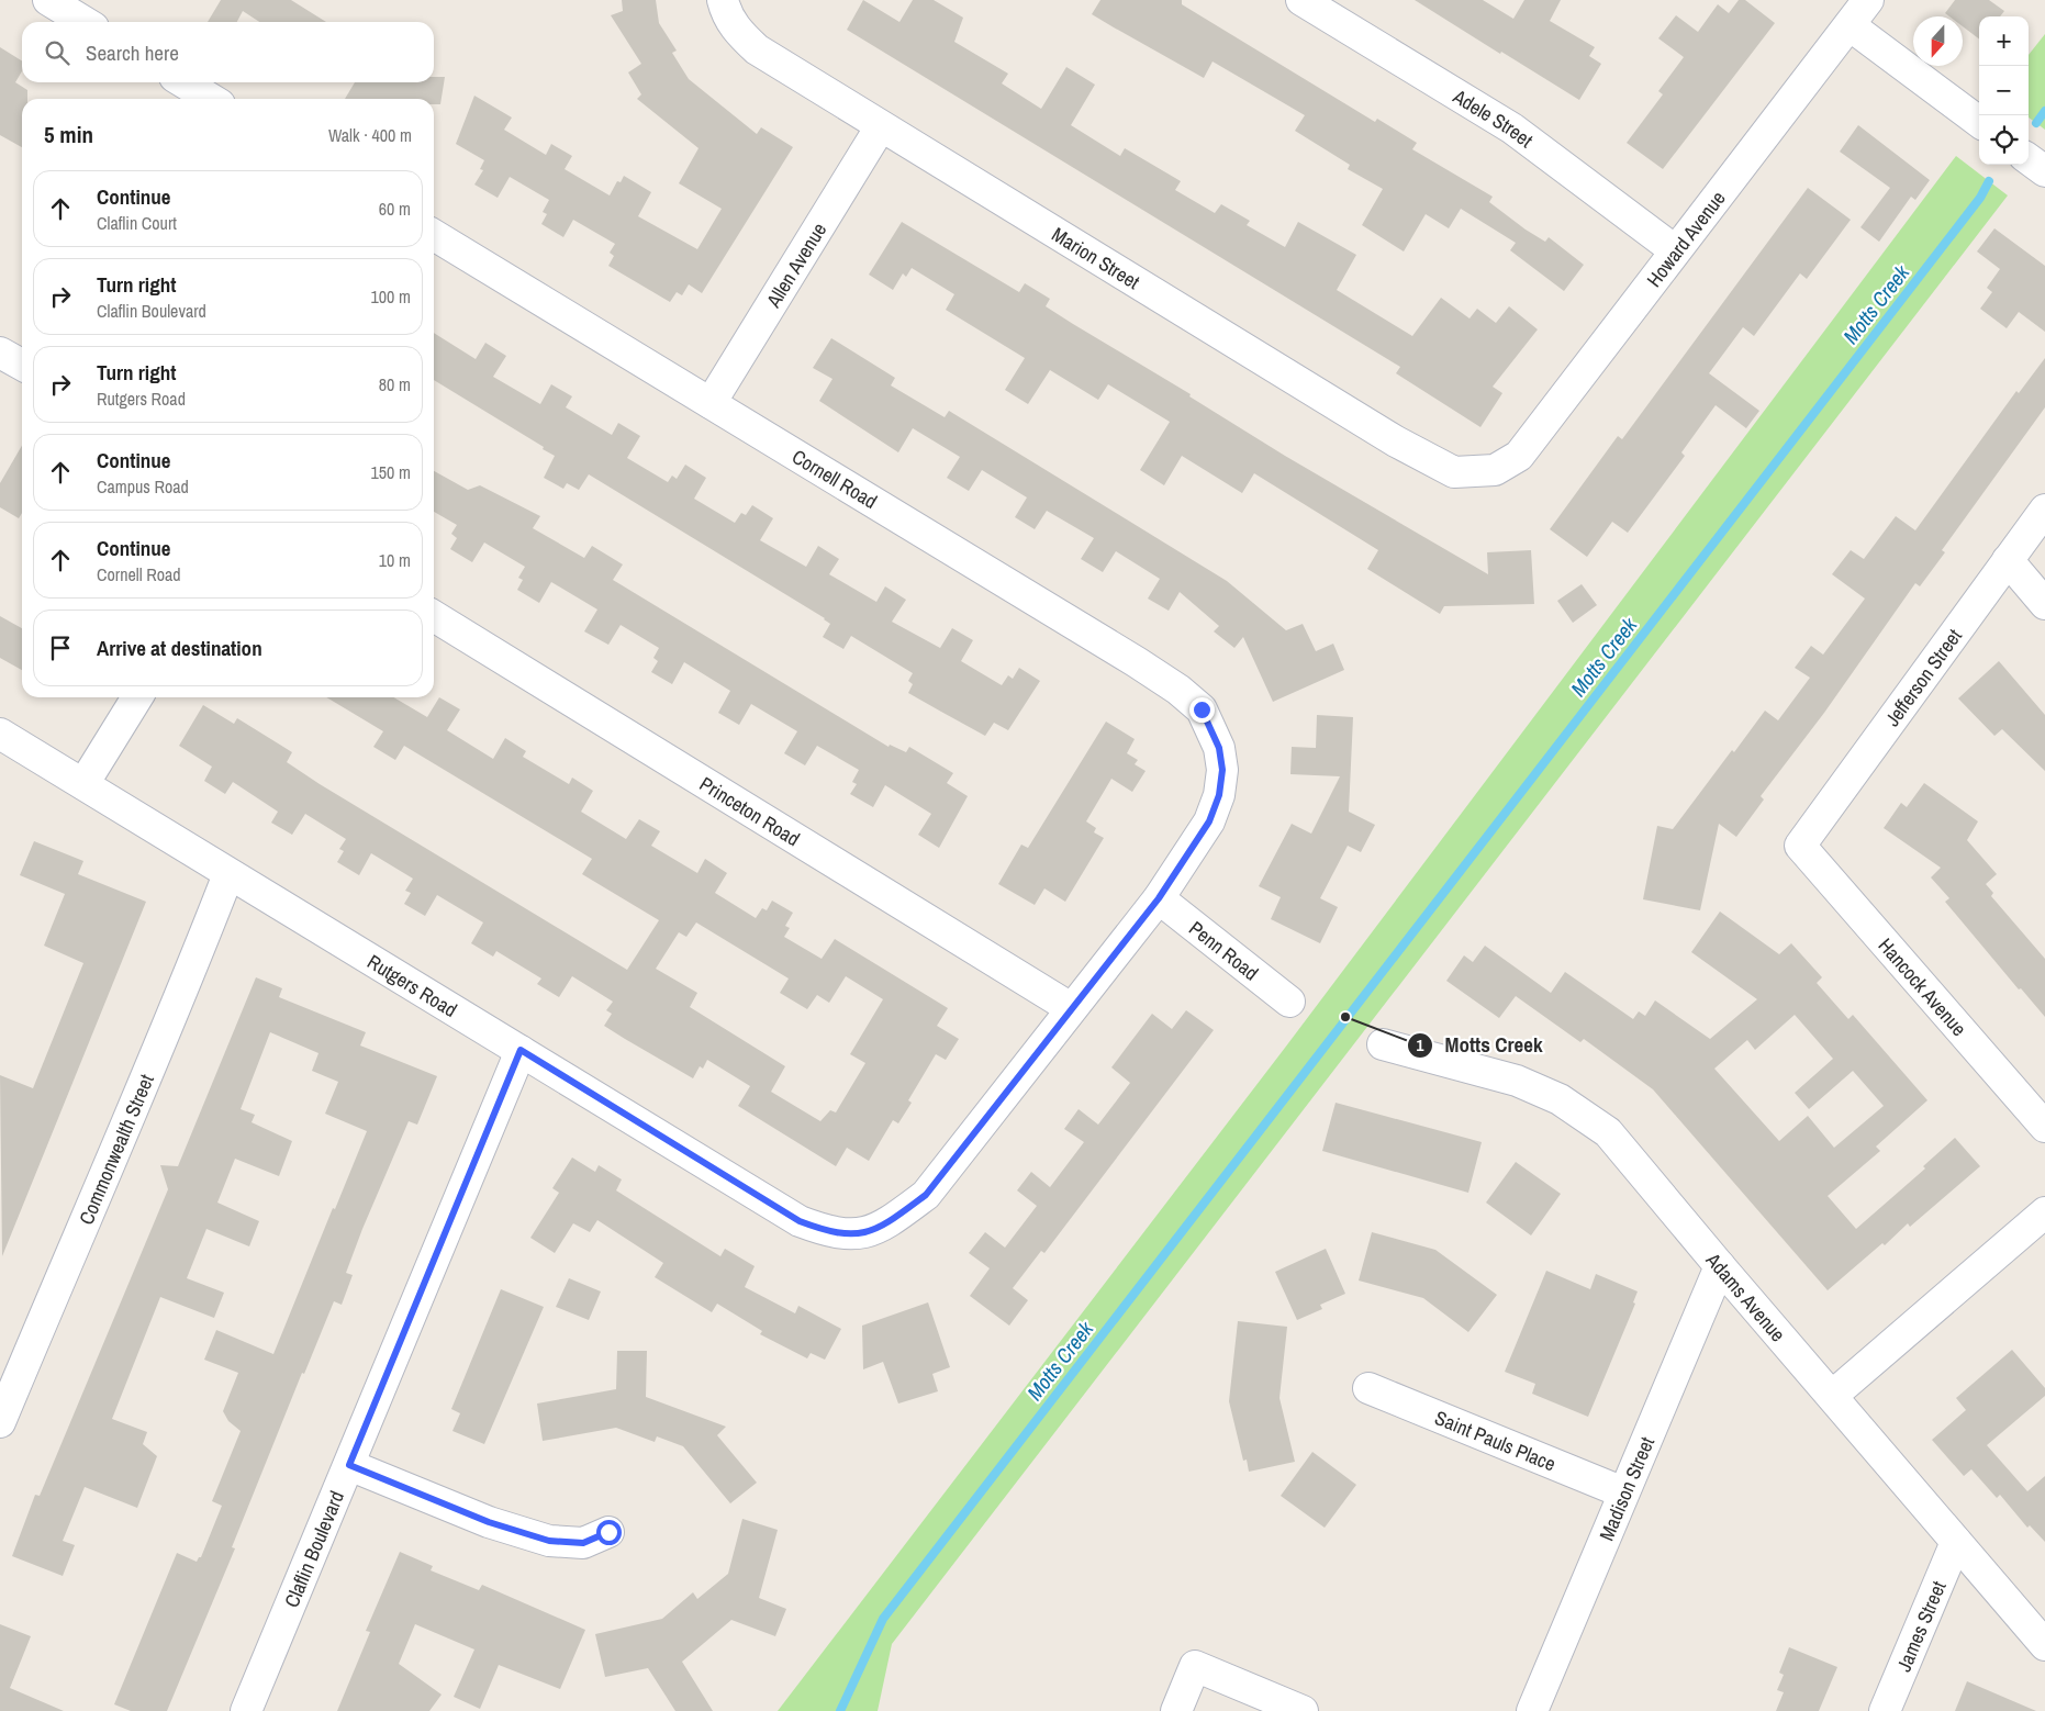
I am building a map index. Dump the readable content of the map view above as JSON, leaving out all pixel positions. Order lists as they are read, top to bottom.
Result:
{
  "streets": {
    "street": [
      "Adele Street",
      "Howard Avenue",
      "Marion Street",
      "Allen Avenue",
      "Cornell Road",
      "Jefferson Street",
      "Princeton Road",
      "Penn Road",
      "Rutgers Road",
      "Hancock Avenue",
      "Commonwealth Street",
      "Adams Avenue",
      "Saint Pauls Place",
      "Madison Street",
      "Claflin Boulevard",
      "James Street"
    ]
  },
  "crossings": [
    ["Adele Street", "Howard Avenue"],
    ["Howard Avenue", "Marion Street"],
    ["Marion Street", "Allen Avenue"],
    ["Allen Avenue", "Cornell Road"],
    ["Cornell Road", "Princeton Road"],
    ["Cornell Road", "Penn Road"],
    ["Cornell Road", "Rutgers Road"],
    ["Jefferson Street", "Hancock Avenue"],
    ["Princeton Road", "Rutgers Road"],
    ["Rutgers Road", "Commonwealth Street"],
    ["Rutgers Road", "Claflin Boulevard"],
    ["Adams Avenue", "Madison Street"],
    ["Adams Avenue", "James Street"],
    ["Saint Pauls Place", "Madison Street"]
  ],
  "water": ["Motts Creek"],
  "places": ["Motts Creek"],
  "north": "bottom",
  "page": {
    "map_buttons": ["+", "−"],
    "search": "Search here",
    "heading": ["5 min", "Walk · 400 m"],
    "list": [
      ["Continue", "Claflin Court", "60 m"],
      ["Turn right", "Claflin Boulevard", "100 m"],
      ["Turn right", "Rutgers Road", "80 m"],
      ["Continue", "Campus Road", "150 m"],
      ["Continue", "Cornell Road", "10 m"],
      "Arrive at destination"
    ]
  }
}
